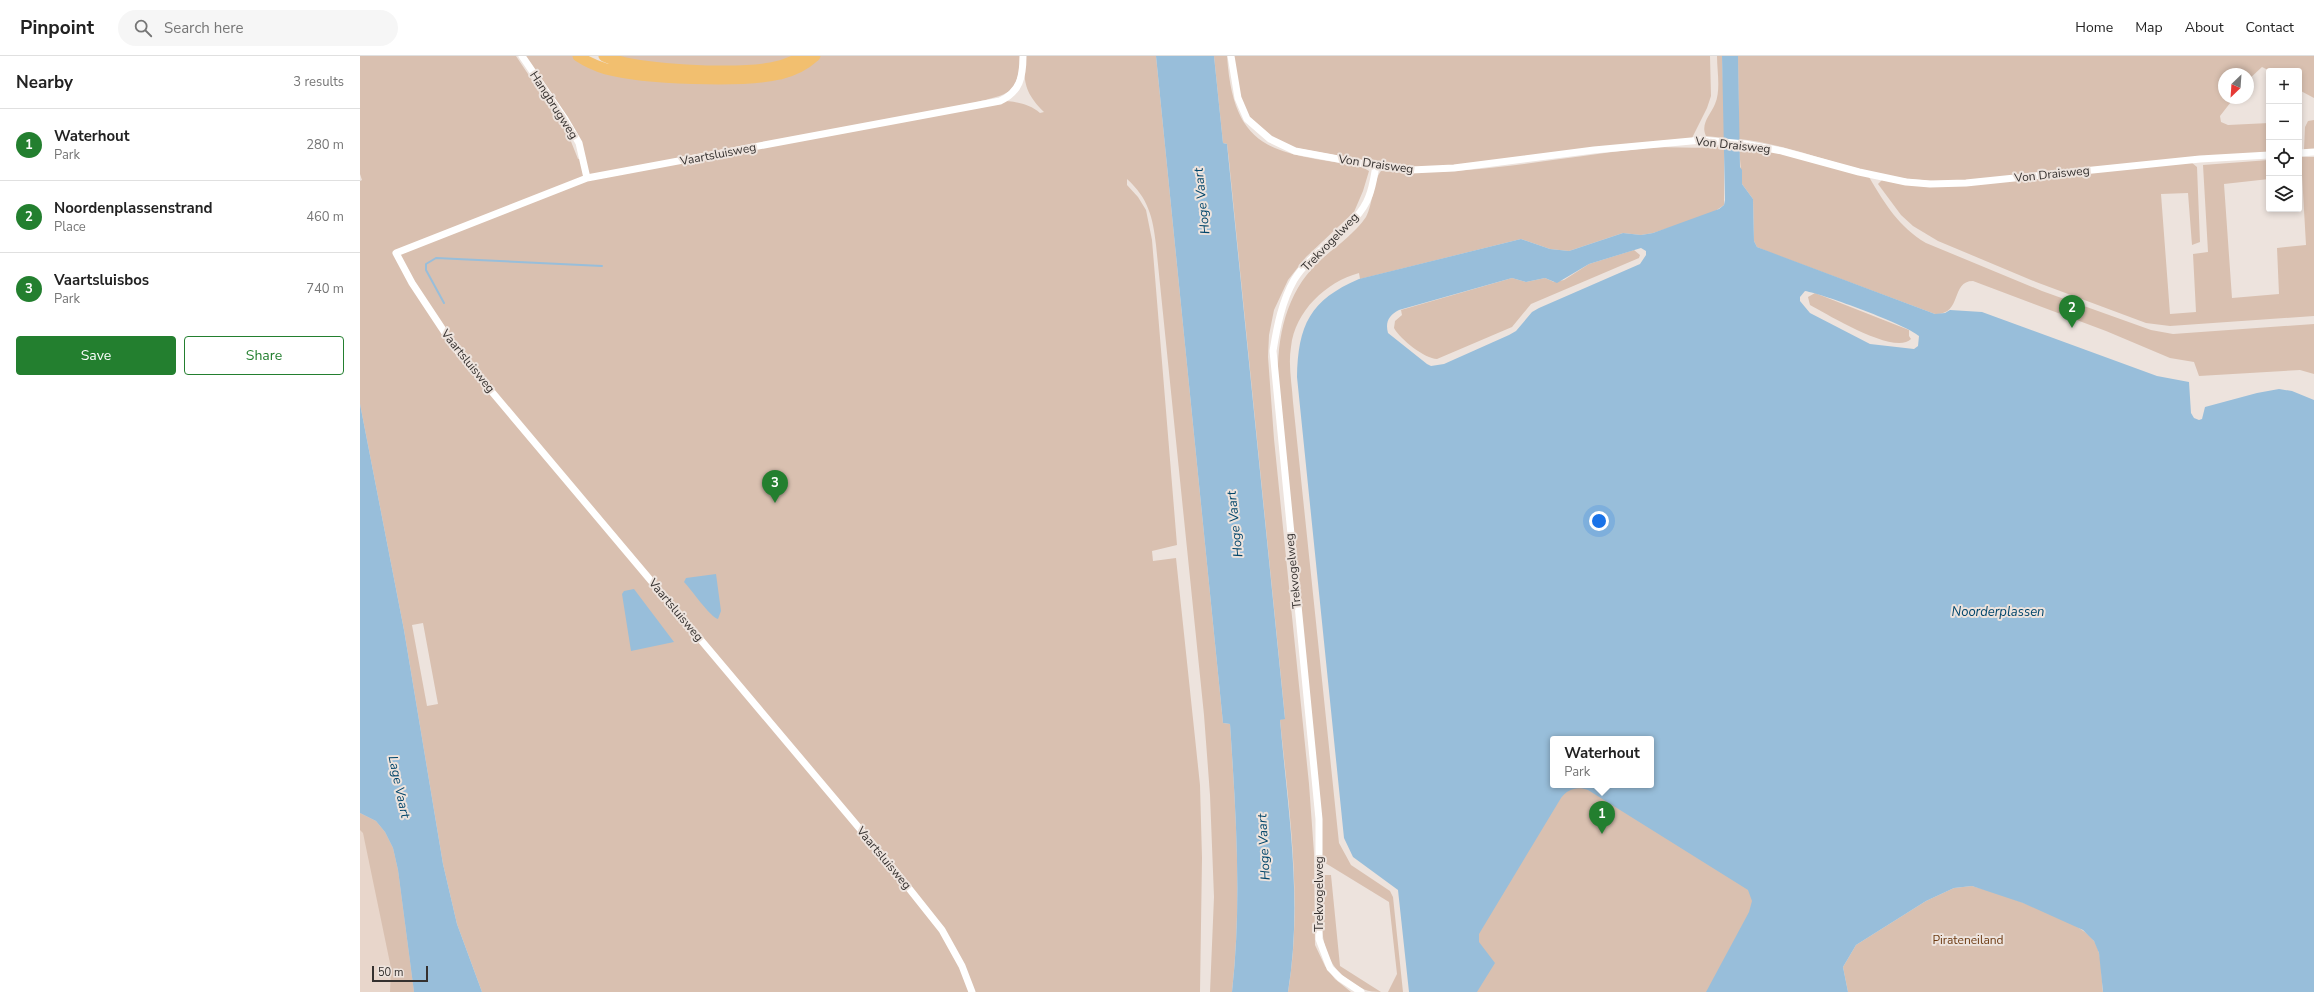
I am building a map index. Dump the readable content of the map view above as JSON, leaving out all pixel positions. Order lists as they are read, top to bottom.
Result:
{
  "streets": {
    "street": [
      "Hangbrugweg",
      "Von Draisweg",
      "Vaartsluisweg",
      "Trekvogelweg"
    ]
  },
  "crossings": [
    ["Hangbrugweg", "Vaartsluisweg"],
    ["Von Draisweg", "Trekvogelweg"]
  ],
  "water": ["Hoge Vaart", "Noorderplassen", "Lage Vaart"],
  "parks": ["Pirateneiland"],
  "scale_bar": "50 m",
  "north": "bottom left",
  "page": {
    "header": "Pinpoint",
    "search": "Search here",
    "nav": [
      "Home",
      "Map",
      "About",
      "Contact"
    ],
    "heading": ["Nearby", "3 results"],
    "map_buttons": ["+", "−"],
    "list": [
      {
        "mark": "1",
        "name": "Waterhout",
        "note": "Park",
        "value": "280 m"
      },
      {
        "mark": "2",
        "name": "Noordenplassenstrand",
        "note": "Place",
        "value": "460 m"
      },
      {
        "mark": "3",
        "name": "Vaartsluisbos",
        "note": "Park",
        "value": "740 m"
      }
    ],
    "pins": ["2", "3", "1"],
    "buttons": ["Save", "Share"],
    "popup": ["Waterhout", "Park"],
    "scale": "50 m"
  }
}
